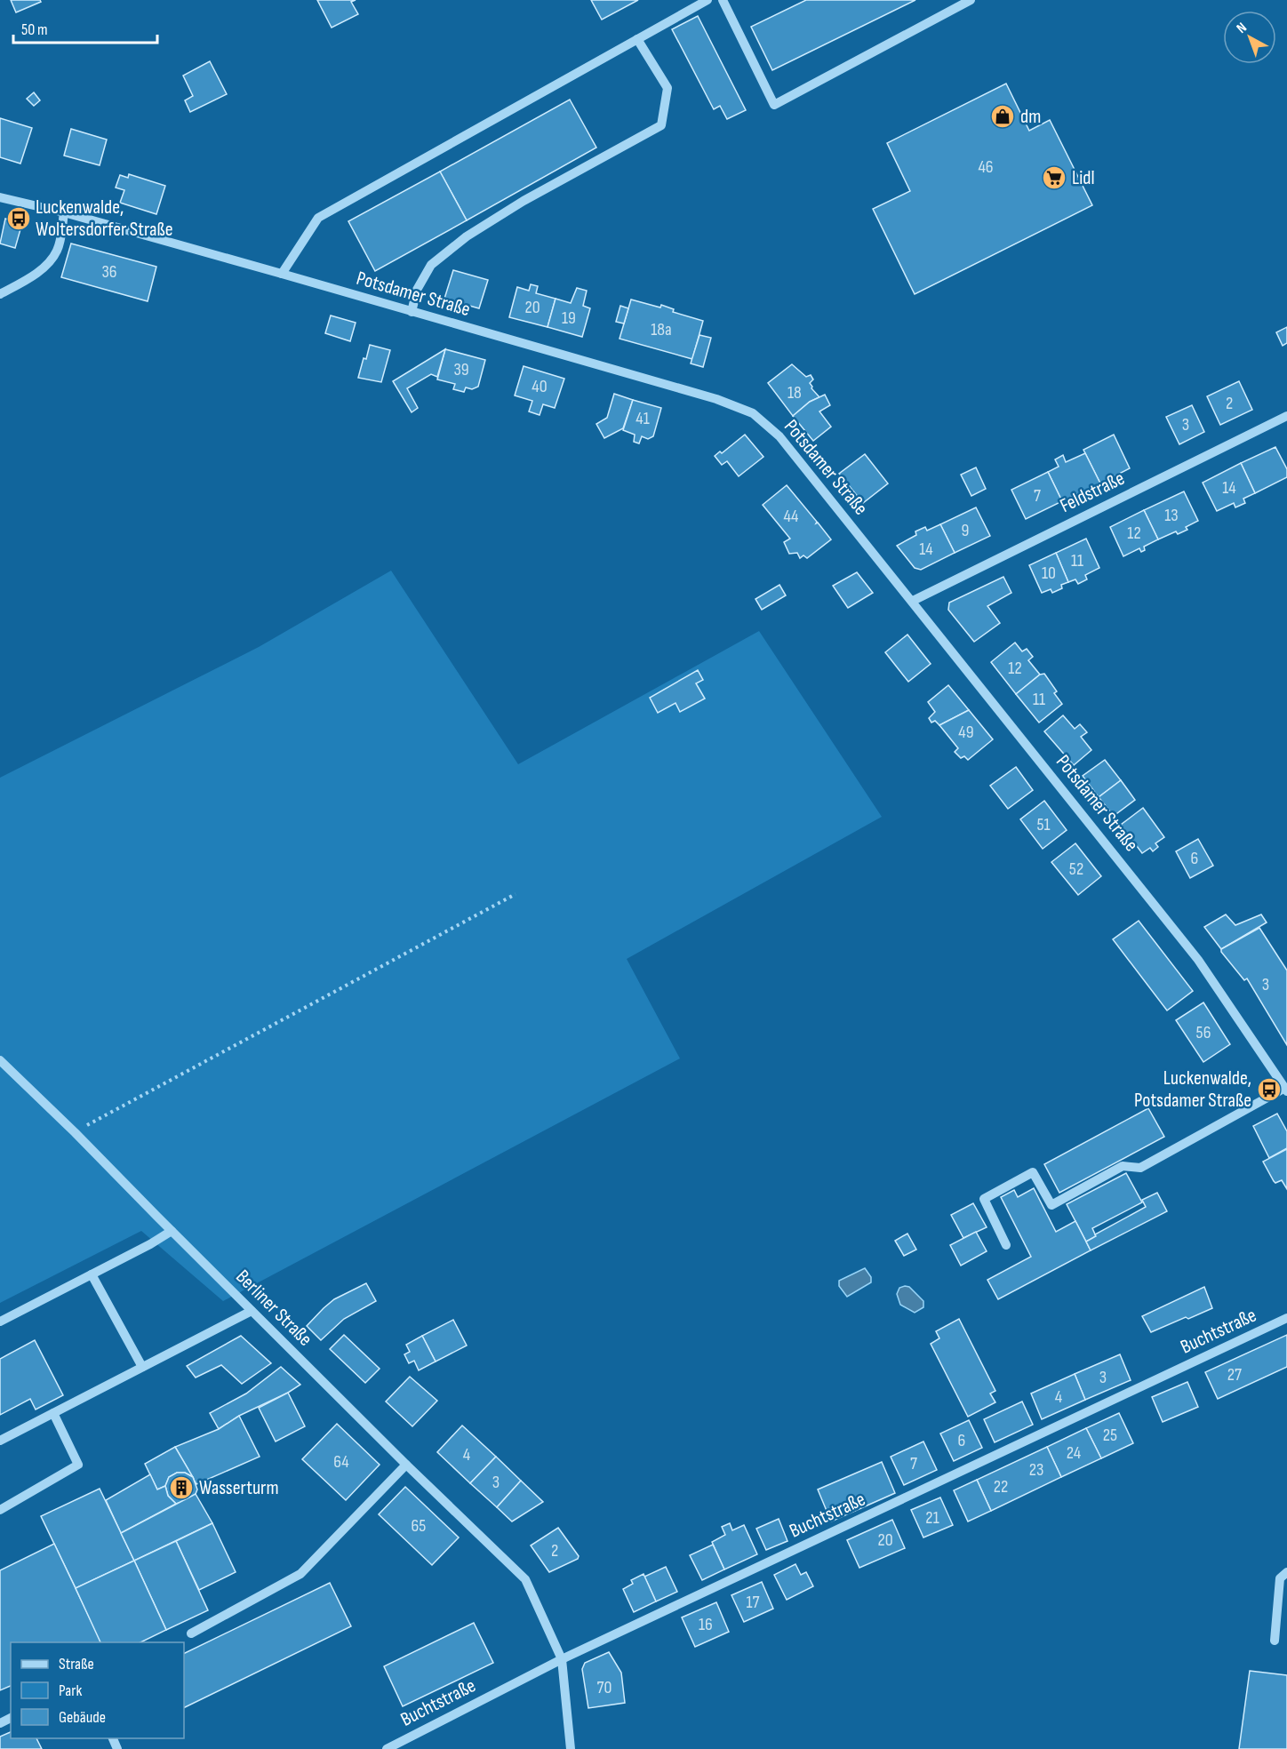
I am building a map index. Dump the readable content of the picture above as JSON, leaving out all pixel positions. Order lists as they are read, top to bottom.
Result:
{
  "streets": {
    "street": [
      "Potsdamer Straße",
      "Feldstraße",
      "Berliner Straße",
      "Buchtstraße"
    ]
  },
  "crossings": [
    ["Potsdamer Straße", "Feldstraße"],
    ["Berliner Straße", "Buchtstraße"]
  ],
  "places": {
    "shop": ["dm"],
    "supermarket": ["Lidl"],
    "bus stop": ["Luckenwalde, Woltersdorfer Straße", "Luckenwalde, Potsdamer Straße"],
    "building": ["Wasserturm"]
  },
  "house_numbers": [
    "46",
    "36",
    "20",
    "19",
    "18a",
    "39",
    "40",
    "18",
    "2",
    "41",
    "3",
    "14",
    "7",
    "13",
    "44",
    "9",
    "12",
    "14",
    "11",
    "10",
    "12",
    "11",
    "49",
    "51",
    "6",
    "52",
    "3",
    "56",
    "27",
    "3",
    "4",
    "25",
    "6",
    "24",
    "4",
    "64",
    "7",
    "23",
    "3",
    "22",
    "21",
    "65",
    "20",
    "2",
    "17",
    "16",
    "70"
  ],
  "legend": ["Straße", "Park", "Gebäude"],
  "scale_bar": "50 m",
  "north": "top left"
}
